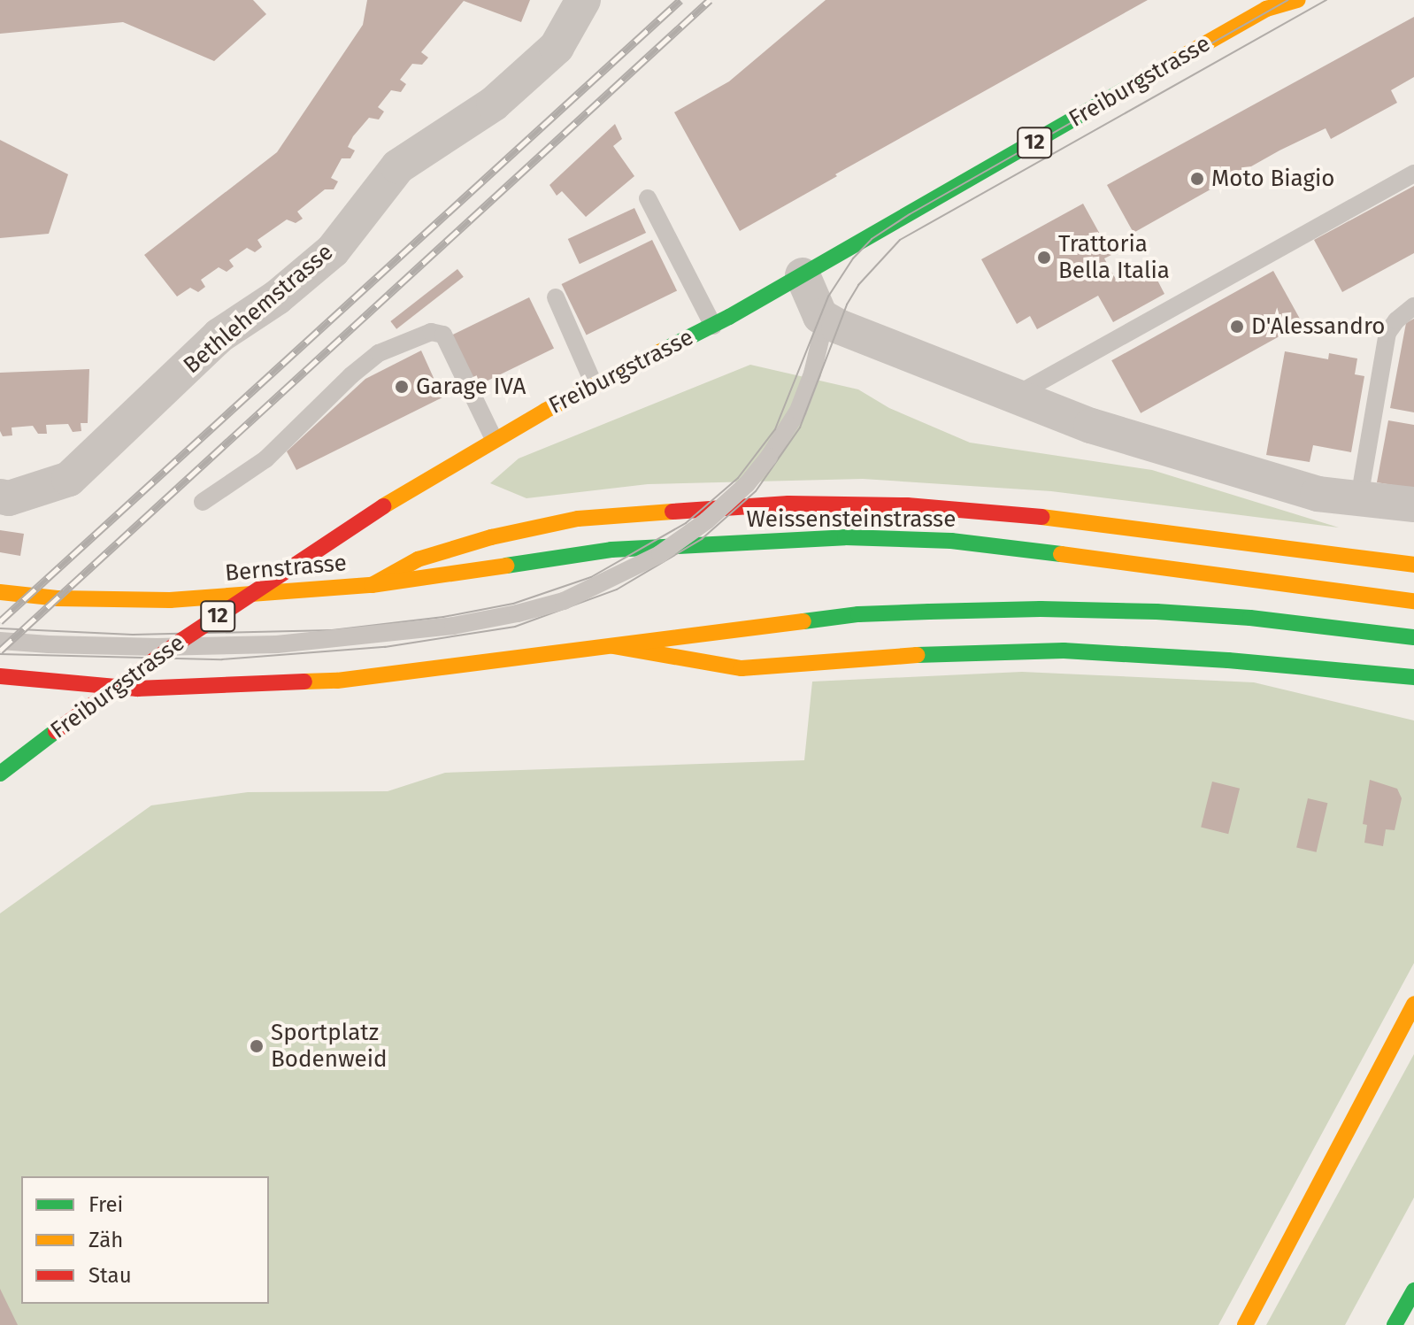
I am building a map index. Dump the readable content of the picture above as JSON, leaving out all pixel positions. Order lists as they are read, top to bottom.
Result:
{
  "streets": {
    "main road": [
      "Freiburgstrasse",
      "12",
      "Weissensteinstrasse",
      "Bernstrasse"
    ],
    "street": ["Bethlehemstrasse"]
  },
  "crossings": [
    ["Weissensteinstrasse", "Bernstrasse"]
  ],
  "places": [
    "Moto Biagio",
    "Trattoria Bella Italia",
    "D'Alessandro",
    "Garage IVA",
    "Sportplatz Bodenweid"
  ],
  "legend": ["Frei", "Zäh", "Stau"]
}
